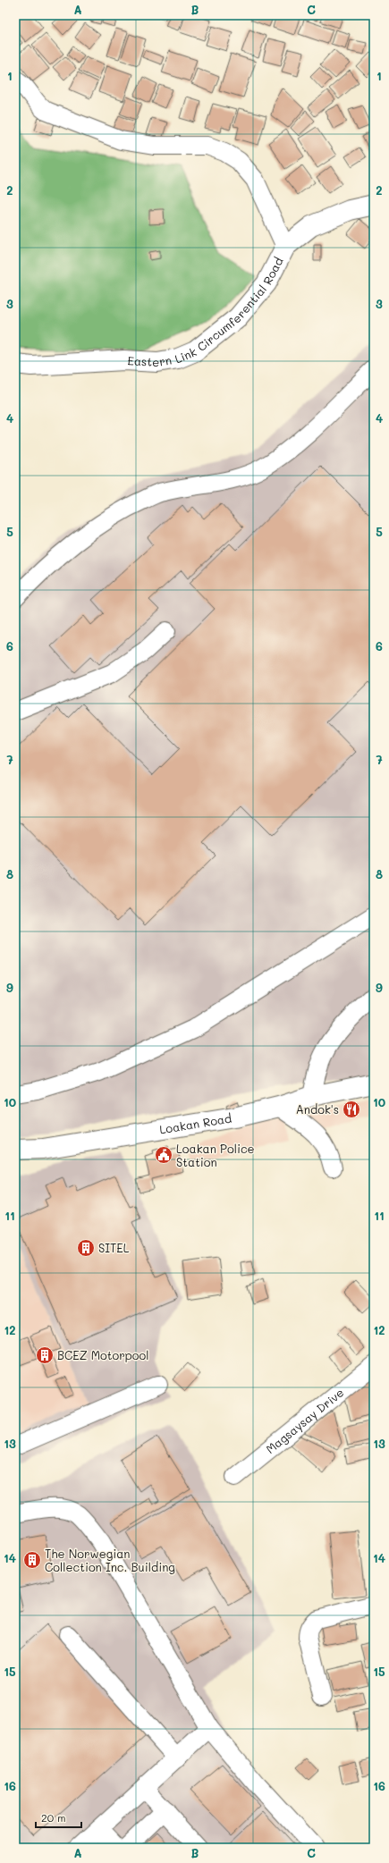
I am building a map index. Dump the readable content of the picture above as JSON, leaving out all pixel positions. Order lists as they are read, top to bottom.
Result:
{
  "streets": {
    "main road": ["Eastern Link Circumferential Road", "Loakan Road"],
    "street": ["Magsaysay Drive"]
  },
  "places": {
    "restaurant": ["Andok's"],
    "public building": ["Loakan Police Station"],
    "building": ["SITEL", "BCEZ Motorpool", "The Norwegian Collection Inc. Building"]
  },
  "scale_bar": "20 m",
  "grid": {
    "columns": ["A", "B", "C"],
    "rows": [
      "1",
      "2",
      "3",
      "4",
      "5",
      "6",
      "7",
      "8",
      "9",
      "10",
      "11",
      "12",
      "13",
      "14",
      "15",
      "16"
    ]
  }
}
